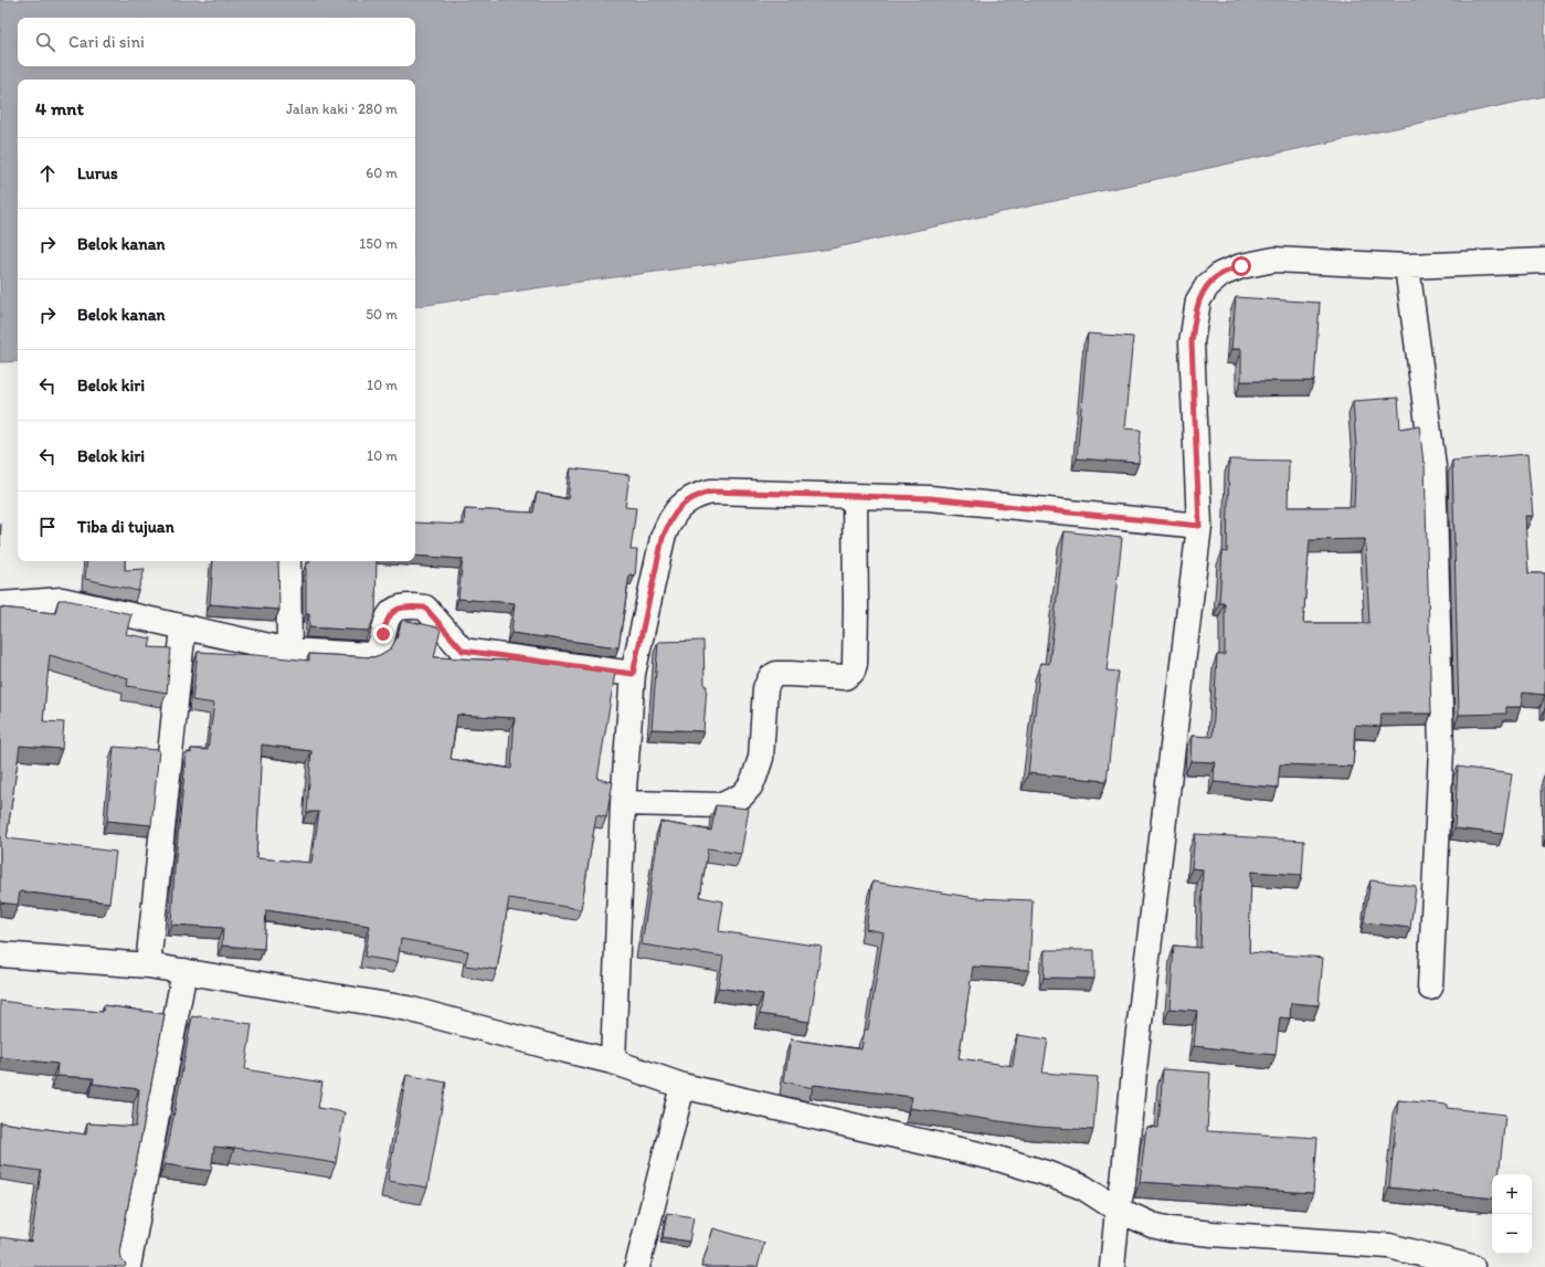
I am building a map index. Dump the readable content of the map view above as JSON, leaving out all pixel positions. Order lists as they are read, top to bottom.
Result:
{
  "page": {
    "search": "Cari di sini",
    "heading": ["4 mnt", "Jalan kaki · 280 m"],
    "list": [
      ["Lurus", "60 m"],
      ["Belok kanan", "150 m"],
      ["Belok kanan", "50 m"],
      ["Belok kiri", "10 m"],
      ["Belok kiri", "10 m"],
      "Tiba di tujuan"
    ],
    "map_buttons": ["+", "−"]
  }
}
